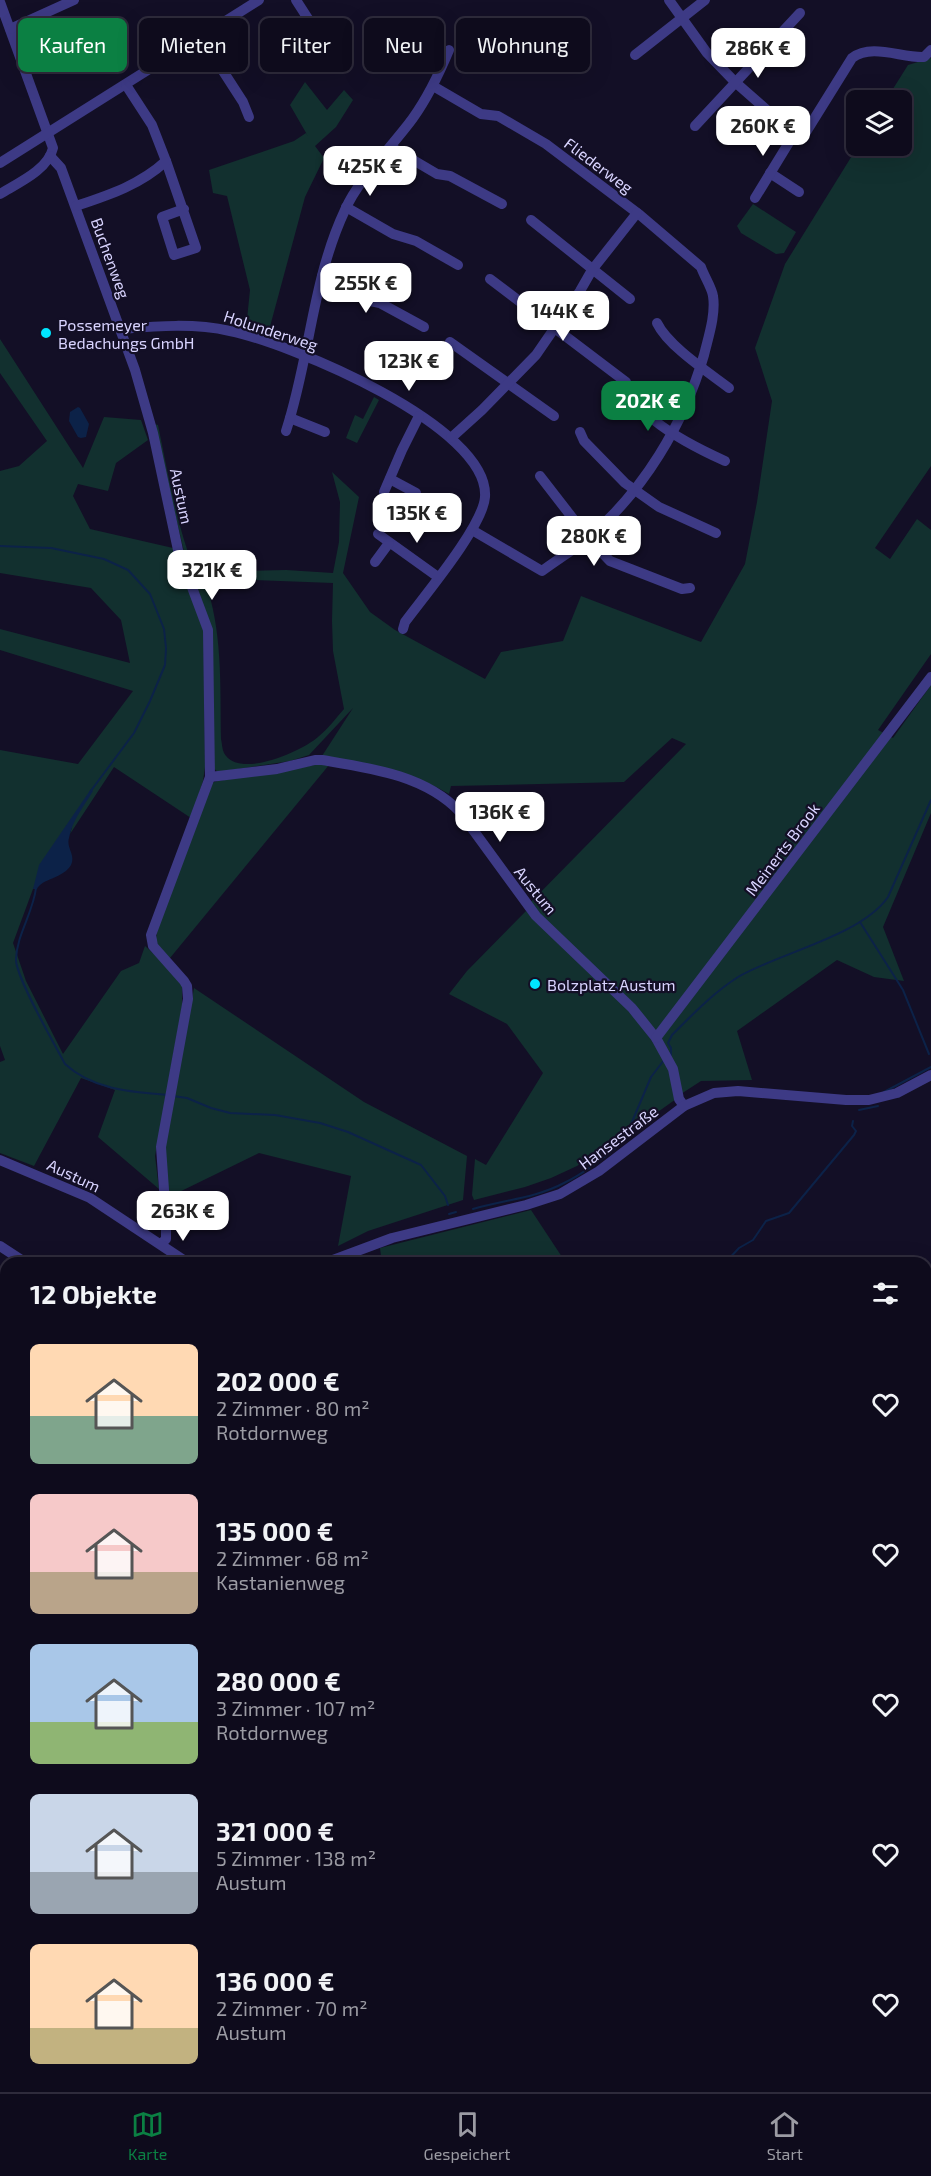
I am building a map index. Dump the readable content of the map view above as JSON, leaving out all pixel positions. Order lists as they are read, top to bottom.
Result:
{
  "streets": {
    "street": [
      "Fliederweg",
      "Buchenweg",
      "Holunderweg",
      "Austum",
      "Meinerts Brook",
      "Hansestraße"
    ]
  },
  "crossings": [
    ["Fliederweg", "Holunderweg"],
    ["Buchenweg", "Holunderweg"],
    ["Buchenweg", "Austum"],
    ["Austum", "Meinerts Brook"],
    ["Austum", "Hansestraße"]
  ],
  "places": ["Possemeyer Bedachungs GmbH", "Bolzplatz Austum"],
  "page": {
    "chip": [
      "Kaufen",
      "Mieten",
      "Filter",
      "Neu",
      "Wohnung"
    ],
    "price": [
      "286K €",
      "260K €",
      "425K €",
      "255K €",
      "144K €",
      "123K €",
      "202K €",
      "135K €",
      "280K €",
      "321K €",
      "136K €",
      "263K €"
    ],
    "heading": "12 Objekte",
    "list": [
      {
        "name": "202 000 €",
        "note": "2 Zimmer · 80 m² · Rotdornweg"
      },
      {
        "name": "135 000 €",
        "note": "2 Zimmer · 68 m² · Kastanienweg"
      },
      {
        "name": "280 000 €",
        "note": "3 Zimmer · 107 m² · Rotdornweg"
      },
      {
        "name": "321 000 €",
        "note": "5 Zimmer · 138 m² · Austum"
      },
      {
        "name": "136 000 €",
        "note": "2 Zimmer · 70 m² · Austum"
      }
    ],
    "tabs": ["Karte", "Gespeichert", "Start"]
  }
}
